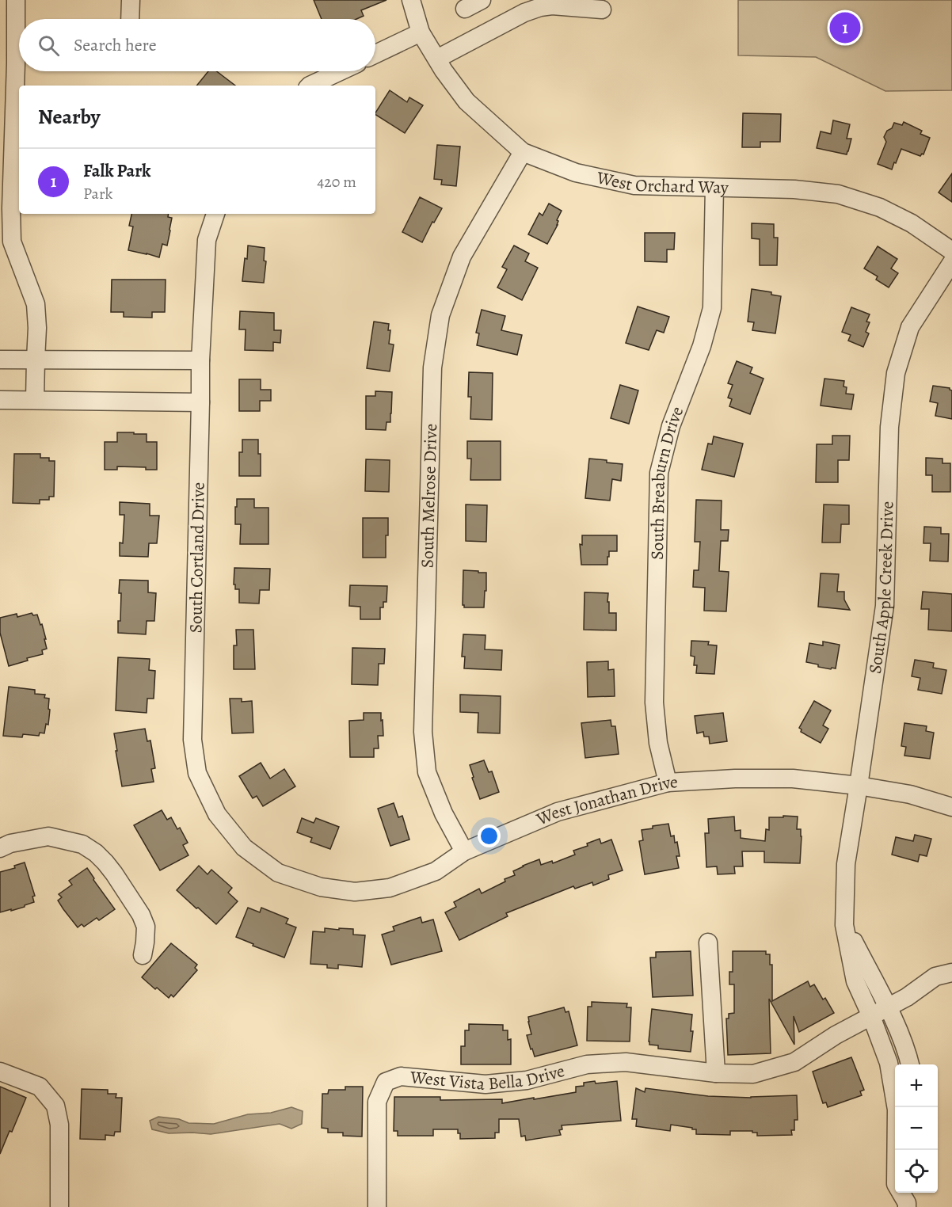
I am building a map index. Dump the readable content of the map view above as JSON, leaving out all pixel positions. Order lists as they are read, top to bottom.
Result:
{
  "streets": {
    "street": [
      "West Orchard Way",
      "South Breaburn Drive",
      "South Melrose Drive",
      "South Cortland Drive",
      "South Apple Creek Drive",
      "West Jonathan Drive",
      "West Vista Bella Drive"
    ]
  },
  "crossings": [
    ["West Orchard Way", "South Breaburn Drive"],
    ["West Orchard Way", "South Melrose Drive"],
    ["South Breaburn Drive", "West Jonathan Drive"],
    ["South Melrose Drive", "West Jonathan Drive"],
    ["South Cortland Drive", "West Jonathan Drive"],
    ["South Apple Creek Drive", "West Jonathan Drive"],
    ["South Apple Creek Drive", "West Vista Bella Drive"]
  ],
  "page": {
    "pins": "1",
    "search": "Search here",
    "heading": "Nearby",
    "list": [
      {
        "mark": "1",
        "name": "Falk Park",
        "note": "Park",
        "value": "420 m"
      }
    ],
    "map_buttons": ["+", "−"]
  }
}
